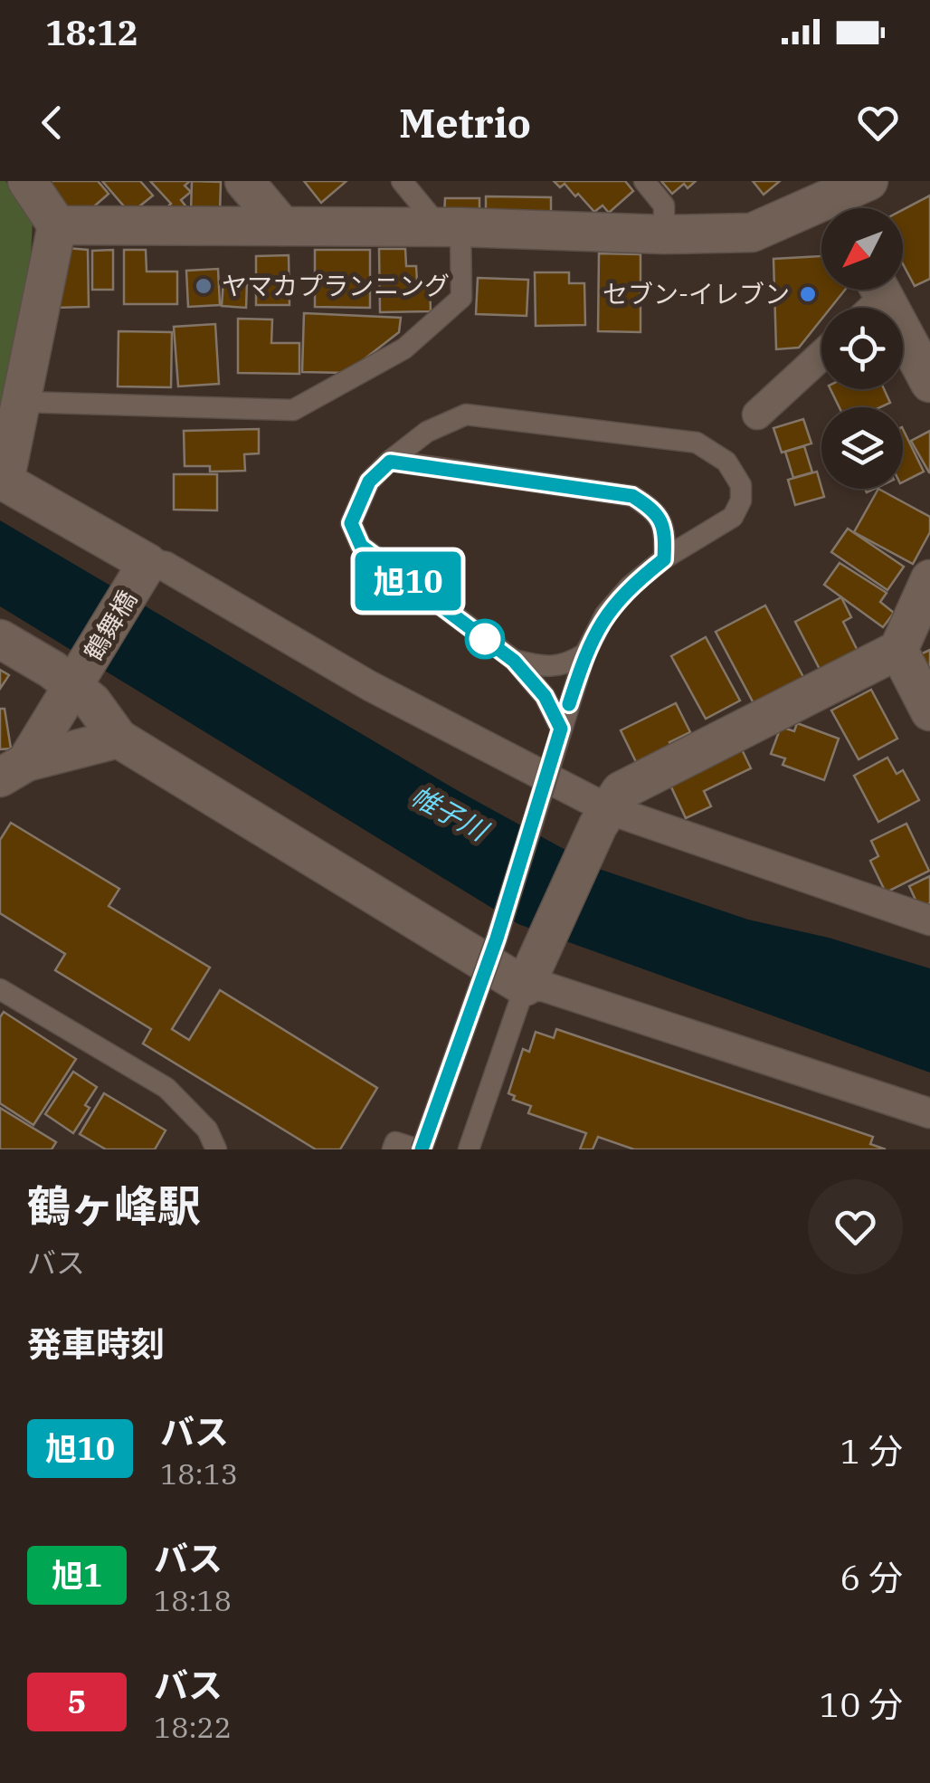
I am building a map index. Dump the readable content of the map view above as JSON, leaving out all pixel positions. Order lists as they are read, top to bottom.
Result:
{
  "streets": {
    "street": ["鶴舞橋"]
  },
  "water": ["帷子川"],
  "places": ["ヤマカプランニング", "セブン-イレブン"],
  "lines": ["bus line 旭10"],
  "north": "bottom left",
  "page": {
    "status": "18:12",
    "header": "Metrio",
    "on_map": "旭10",
    "heading": [
      ["鶴ヶ峰駅", "バス"],
      "発車時刻"
    ],
    "list": [
      {
        "mark": "旭10",
        "name": "バス",
        "note": "18:13",
        "value": "1 分"
      },
      {
        "mark": "旭1",
        "name": "バス",
        "note": "18:18",
        "value": "6 分"
      },
      {
        "mark": "5",
        "name": "バス",
        "note": "18:22",
        "value": "10 分"
      }
    ]
  }
}
